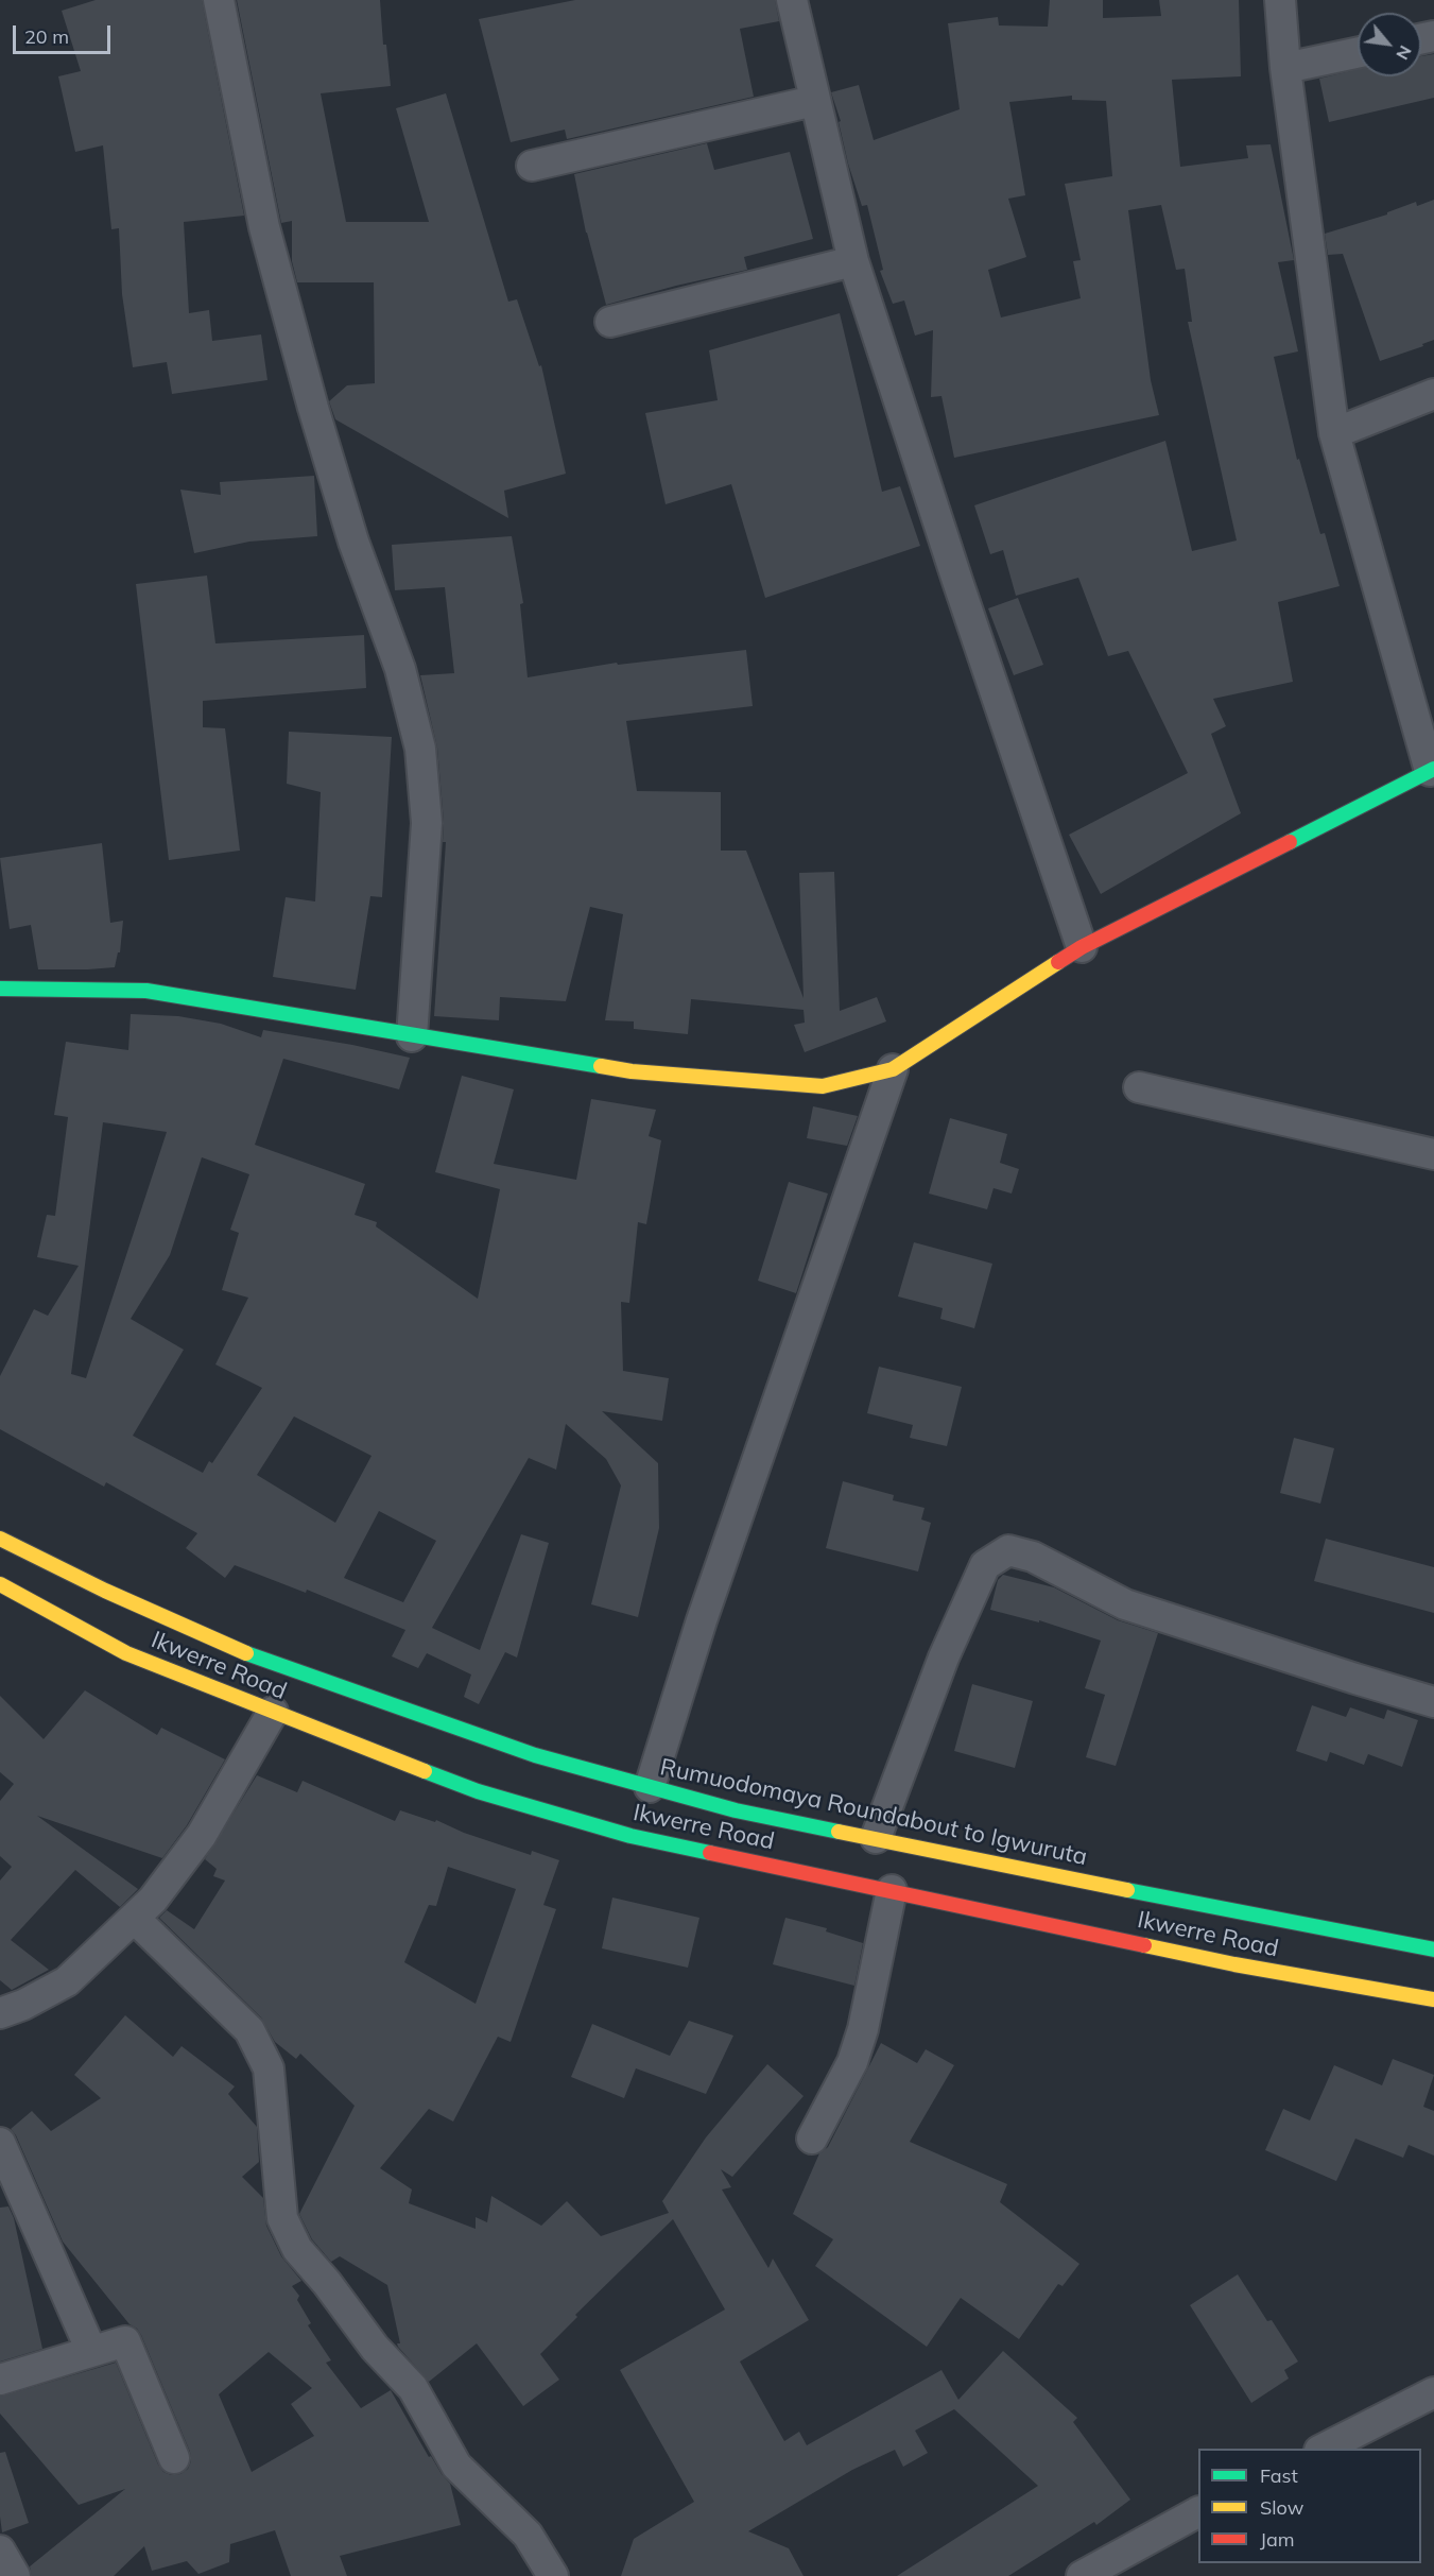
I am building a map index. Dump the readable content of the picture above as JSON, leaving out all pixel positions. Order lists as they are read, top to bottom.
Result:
{
  "streets": {
    "main road": ["Ikwerre Road", "Rumuodomaya Roundabout to Igwuruta"]
  },
  "legend": ["Fast", "Slow", "Jam"],
  "scale_bar": "20 m",
  "north": "bottom right"
}
